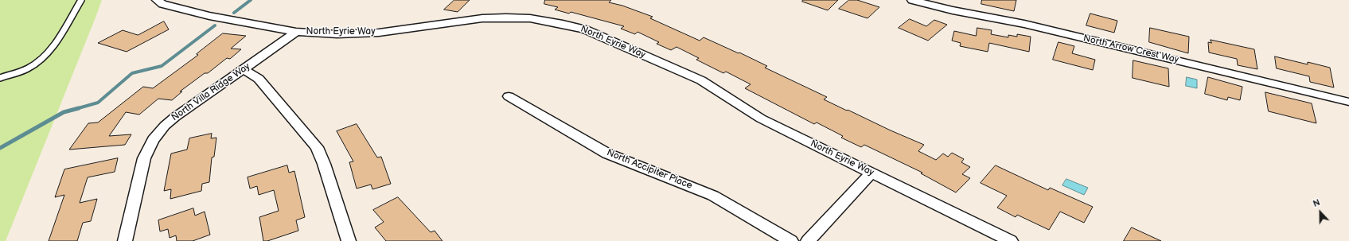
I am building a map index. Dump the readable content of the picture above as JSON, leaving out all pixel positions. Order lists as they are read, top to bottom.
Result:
{
  "streets": {
    "street": [
      "North Eyrie Way",
      "North Arrow Crest Way",
      "North Villa Ridge Way",
      "North Accipiter Place"
    ]
  },
  "crossings": [
    ["North Eyrie Way", "North Villa Ridge Way"]
  ],
  "north": "top"
}
